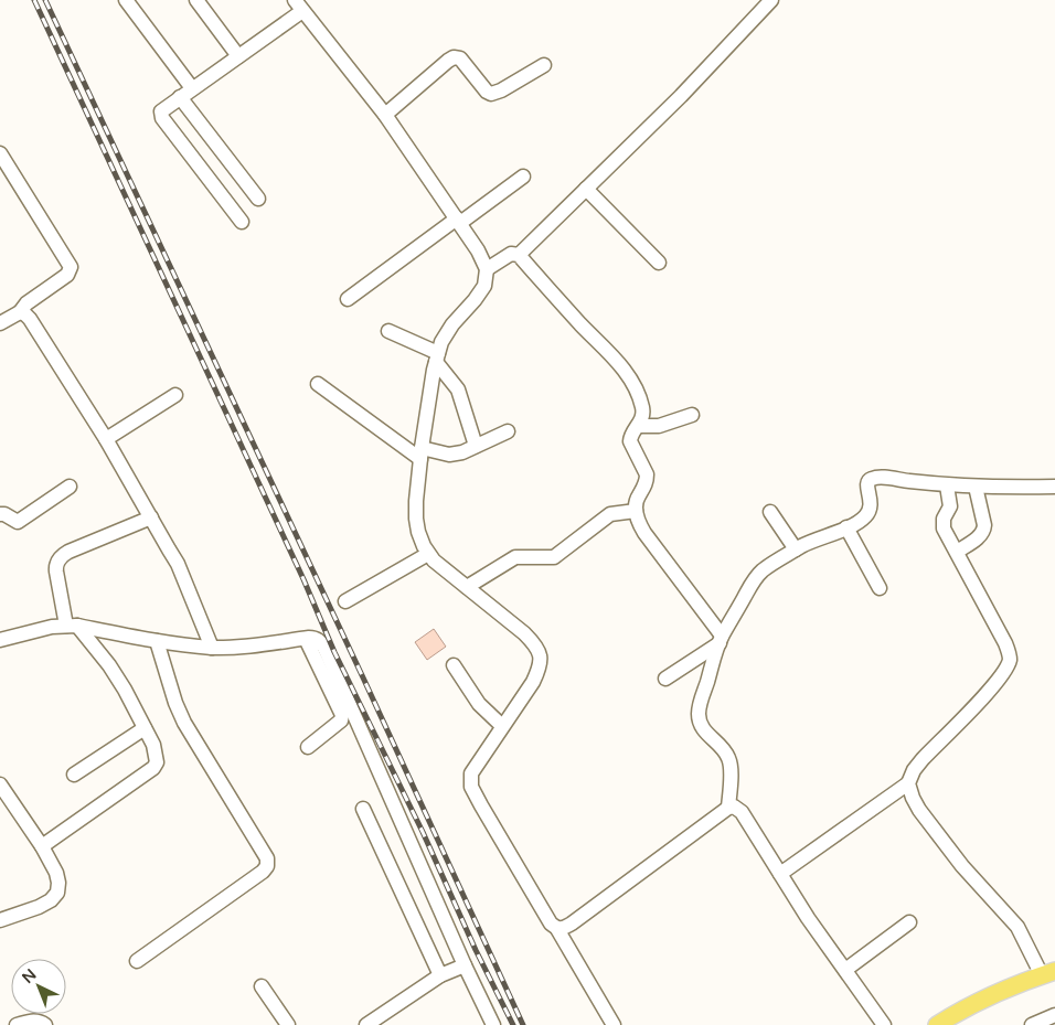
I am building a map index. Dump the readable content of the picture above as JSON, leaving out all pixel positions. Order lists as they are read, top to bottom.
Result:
{
  "north": "top left"
}
